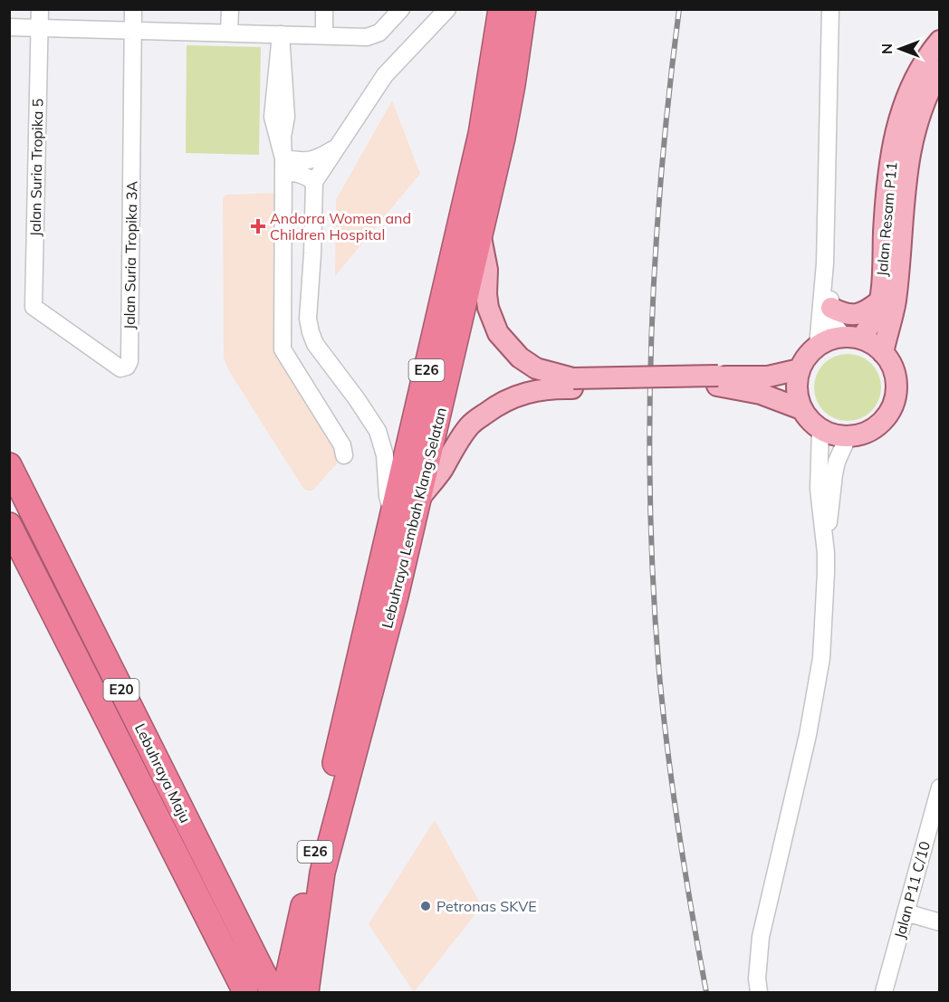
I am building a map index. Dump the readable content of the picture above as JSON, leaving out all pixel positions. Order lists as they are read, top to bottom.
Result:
{
  "streets": {
    "highway": [
      "E26",
      "Lebuhraya Lembah Klang Selatan",
      "E20",
      "Lebuhraya Maju"
    ],
    "main road": ["Jalan Resam P11"],
    "street": ["Jalan Suria Tropika 5", "Jalan Suria Tropika 3A", "Jalan P11 C/10"]
  },
  "crossings": [
    ["Jalan Suria Tropika 5", "Jalan Suria Tropika 3A"]
  ],
  "places": {
    "health": ["Andorra Women and Children Hospital"],
    "other": ["Petronas SKVE"]
  },
  "north": "left"
}
